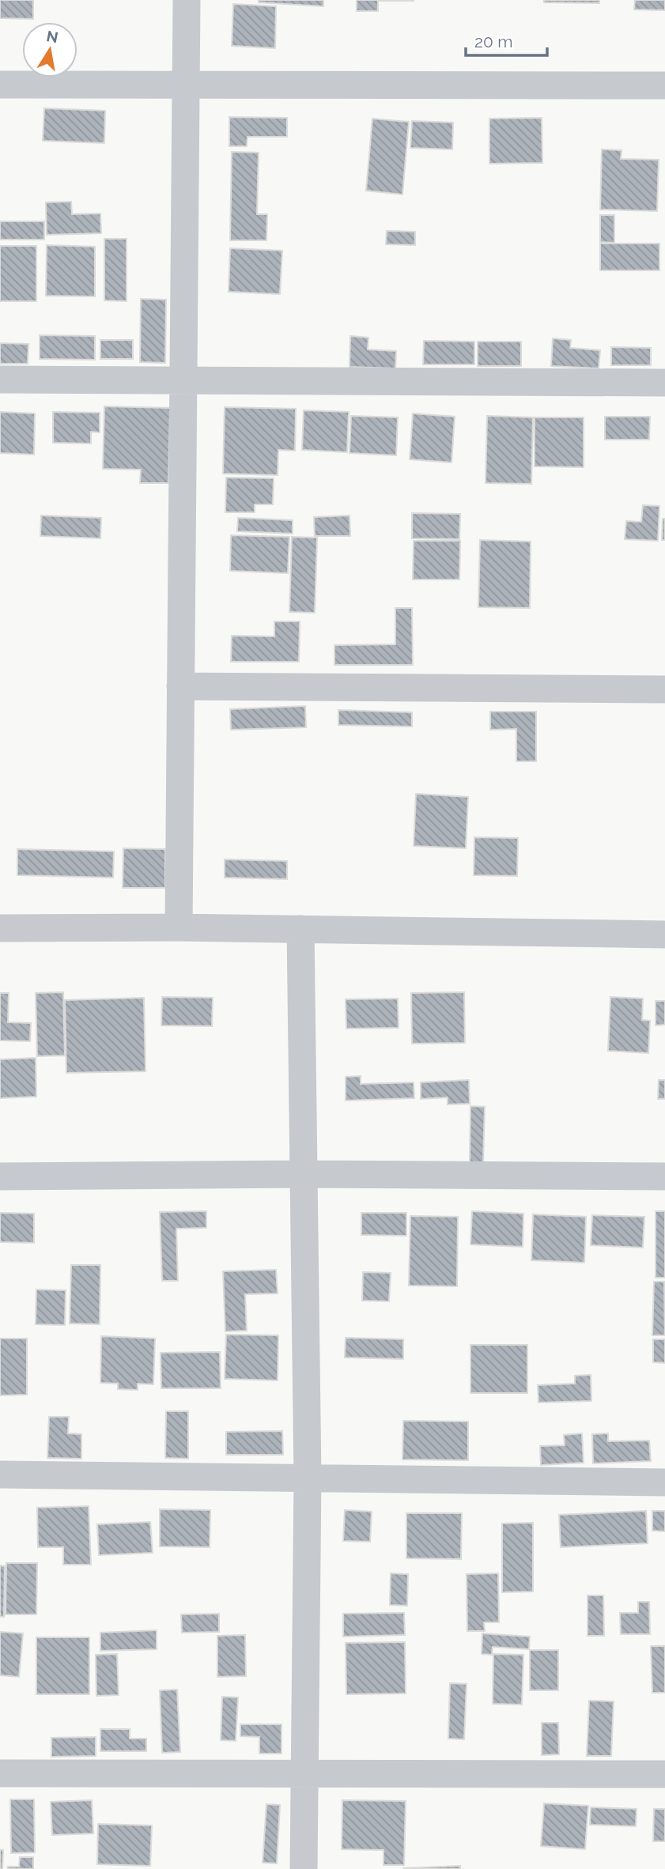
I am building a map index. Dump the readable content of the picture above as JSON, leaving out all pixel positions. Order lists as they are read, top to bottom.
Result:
{
  "scale_bar": "20 m",
  "north": "top"
}
